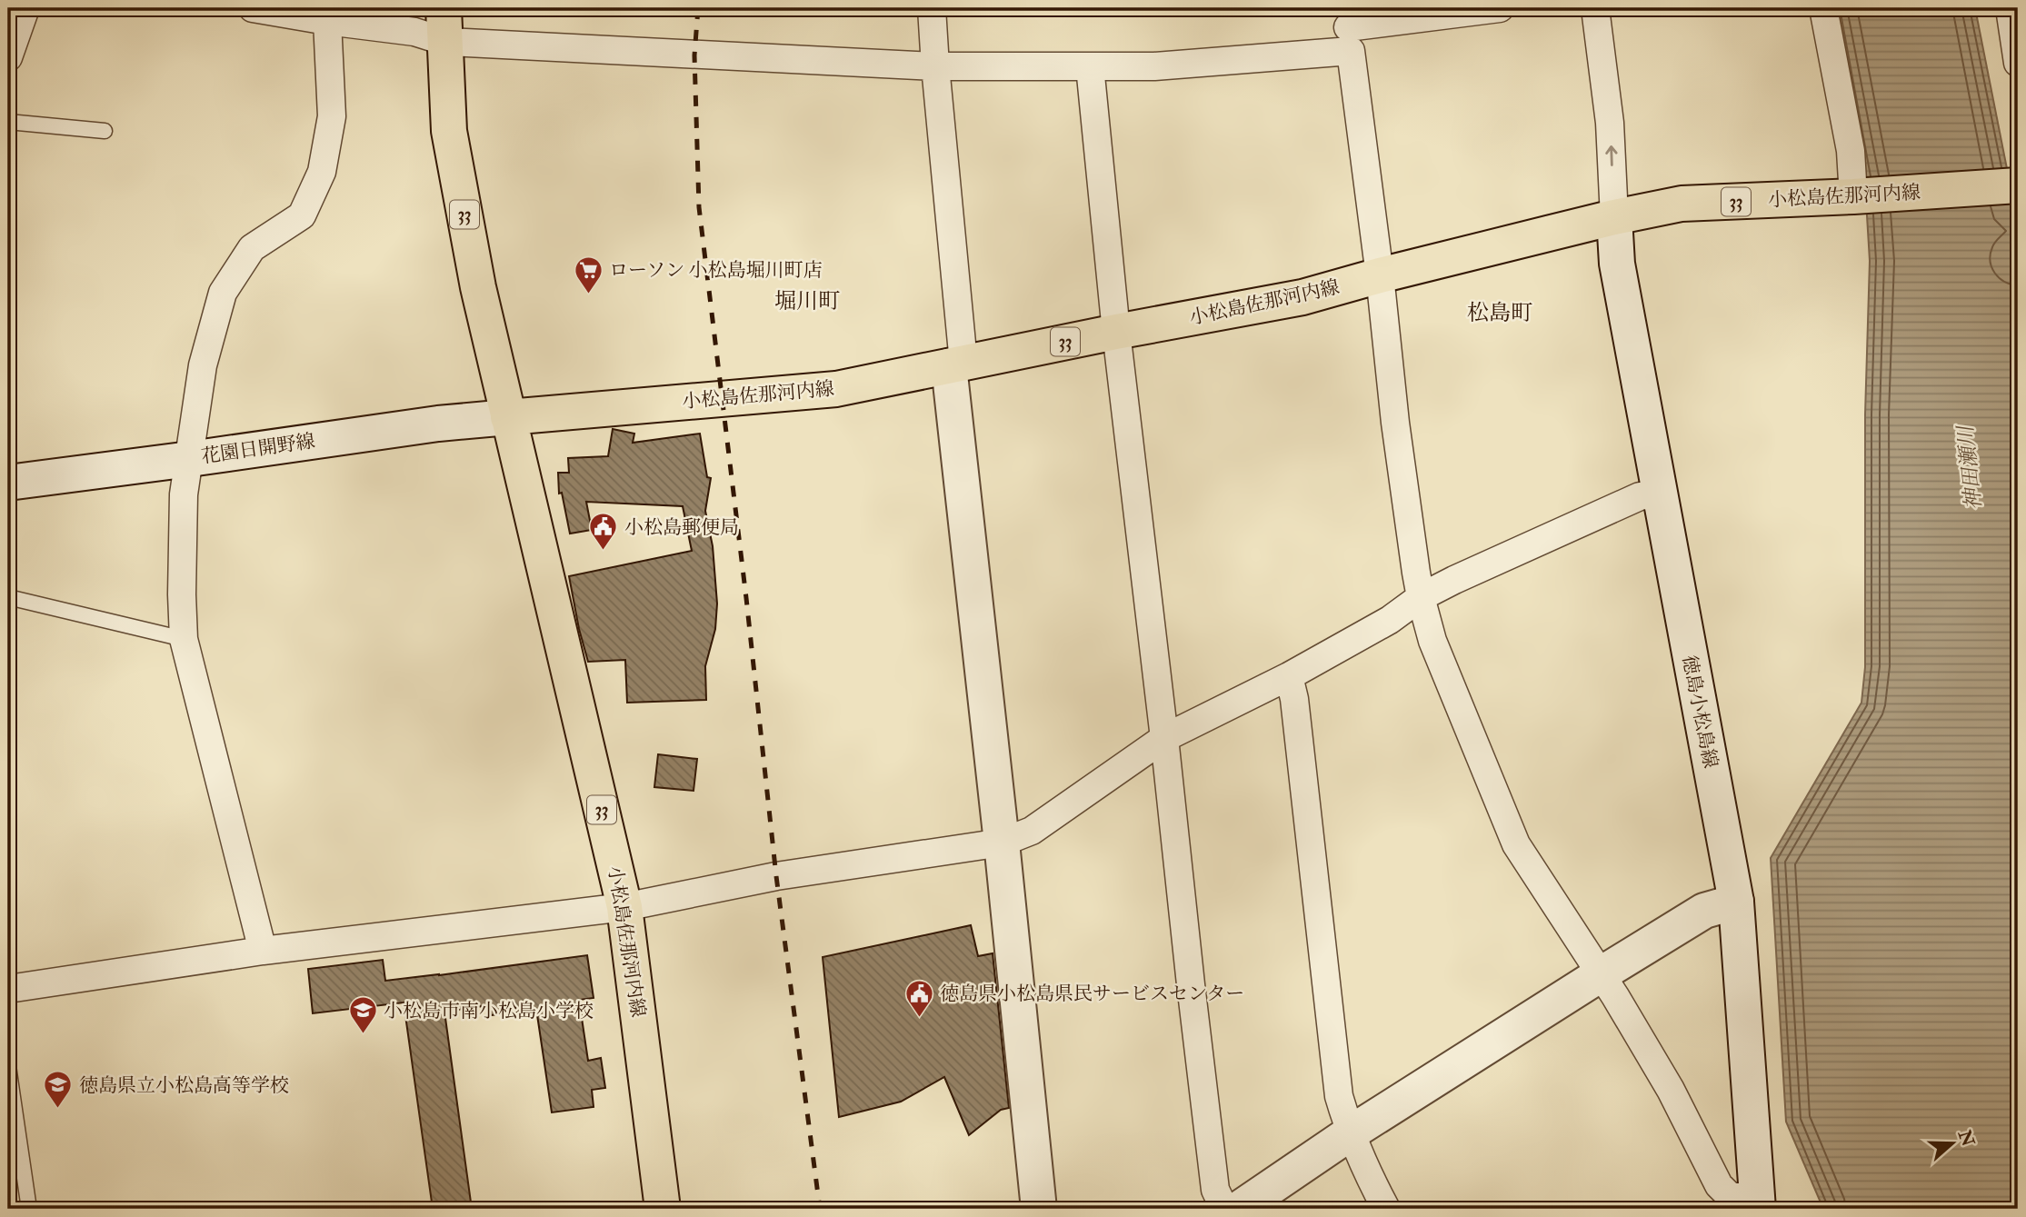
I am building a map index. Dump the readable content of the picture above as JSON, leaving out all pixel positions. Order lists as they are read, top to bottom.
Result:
{
  "streets": {
    "main road": [
      "小松島佐那河内線",
      "33",
      "花園日開野線",
      "徳島小松島線"
    ]
  },
  "crossings": [
    ["小松島佐那河内線", "花園日開野線"],
    ["小松島佐那河内線", "徳島小松島線"]
  ],
  "districts": ["堀川町", "松島町"],
  "water": ["神田瀬川"],
  "places": {
    "supermarket": ["ローソン 小松島堀川町店"],
    "public building": ["小松島郵便局", "徳島県小松島県民サービスセンター"],
    "school or university": ["小松島市南小松島小学校", "徳島県立小松島高等学校"]
  },
  "north": "right"
}
